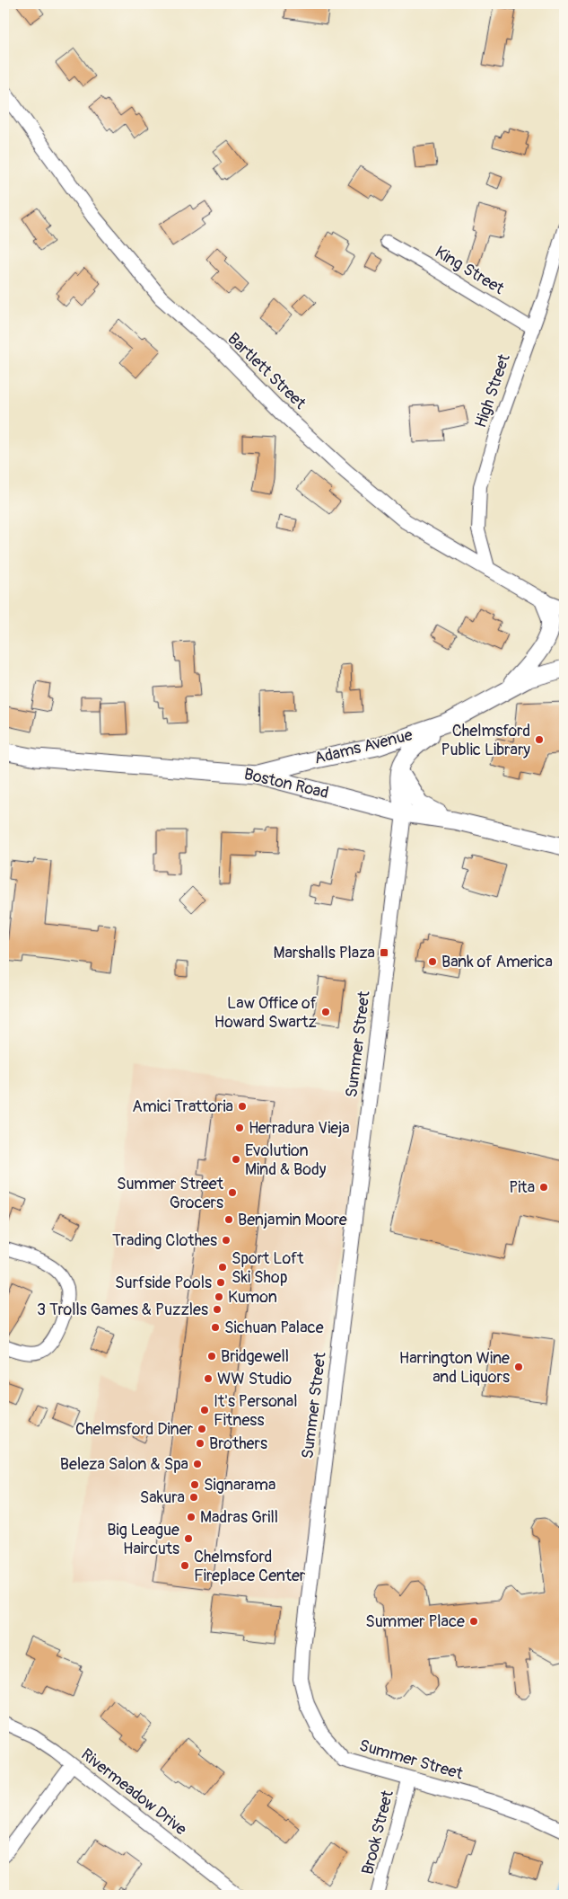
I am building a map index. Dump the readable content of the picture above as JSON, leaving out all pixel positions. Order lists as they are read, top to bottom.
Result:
{
  "streets": {
    "main road": ["Adams Avenue", "Boston Road"],
    "street": [
      "King Street",
      "Bartlett Street",
      "High Street",
      "Summer Street",
      "Rivermeadow Drive",
      "Brook Street"
    ]
  },
  "crossings": [
    ["King Street", "High Street"],
    ["Bartlett Street", "High Street"],
    ["Adams Avenue", "Boston Road"],
    ["Boston Road", "Summer Street"],
    ["Summer Street", "Brook Street"]
  ],
  "places": {
    "other": [
      "Chelmsford Public Library",
      "Bank of America",
      "Law Office of Howard Swartz",
      "Amici Trattoria",
      "Herradura Vieja",
      "Evolution Mind & Body",
      "Pita",
      "Summer Street Grocers",
      "Benjamin Moore",
      "Trading Clothes",
      "Sport Loft Ski Shop",
      "Surfside Pools",
      "Kumon",
      "3 Trolls Games & Puzzles",
      "Sichuan Palace",
      "Bridgewell",
      "Harrington Wine and Liquors",
      "WW Studio",
      "It's Personal Fitness",
      "Chelmsford Diner",
      "Brothers",
      "Beleza Salon & Spa",
      "Signarama",
      "Sakura",
      "Madras Grill",
      "Big League Haircuts",
      "Chelmsford Fireplace Center",
      "Summer Place"
    ],
    "transit": ["Marshalls Plaza"]
  }
}
